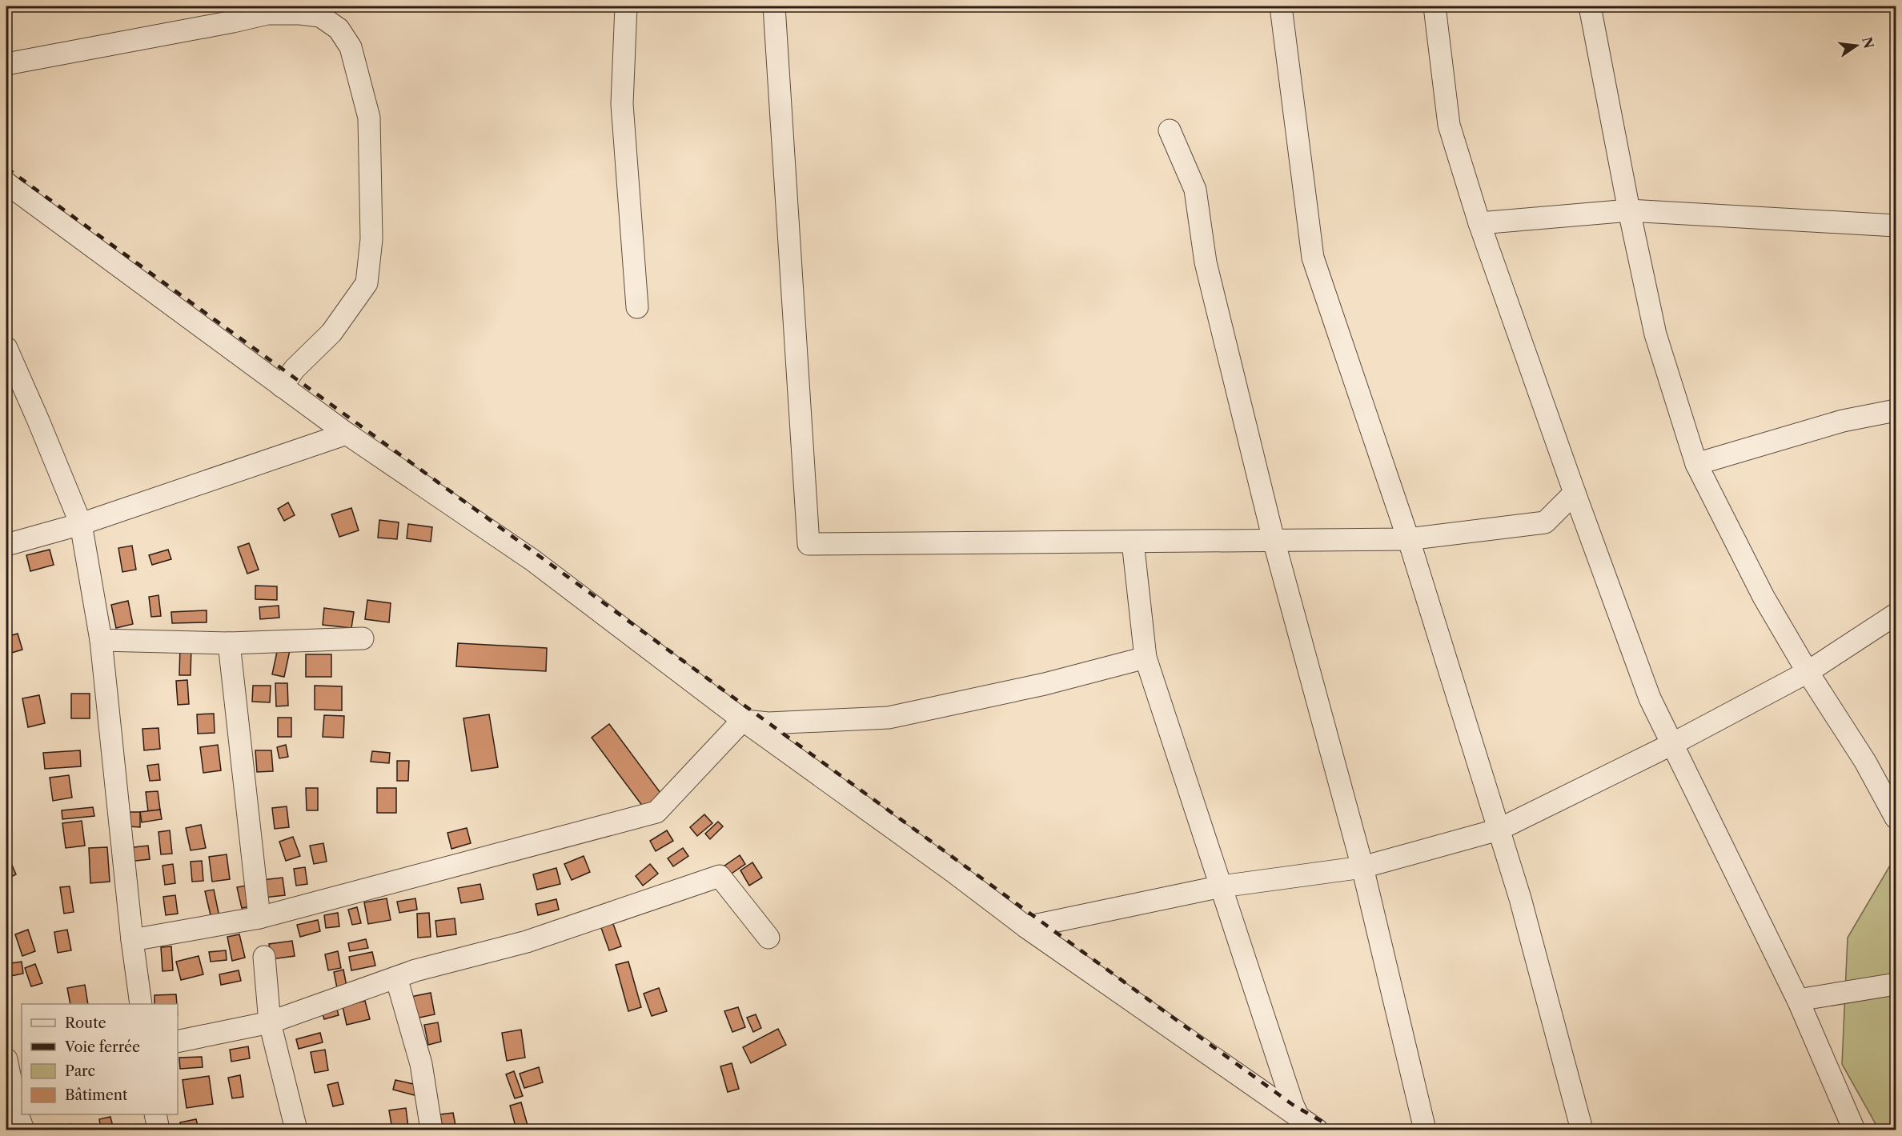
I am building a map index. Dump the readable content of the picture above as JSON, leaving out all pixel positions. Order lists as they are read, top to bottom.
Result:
{
  "legend": [
    "Route",
    "Voie ferrée",
    "Parc",
    "Bâtiment"
  ],
  "north": "right"
}
